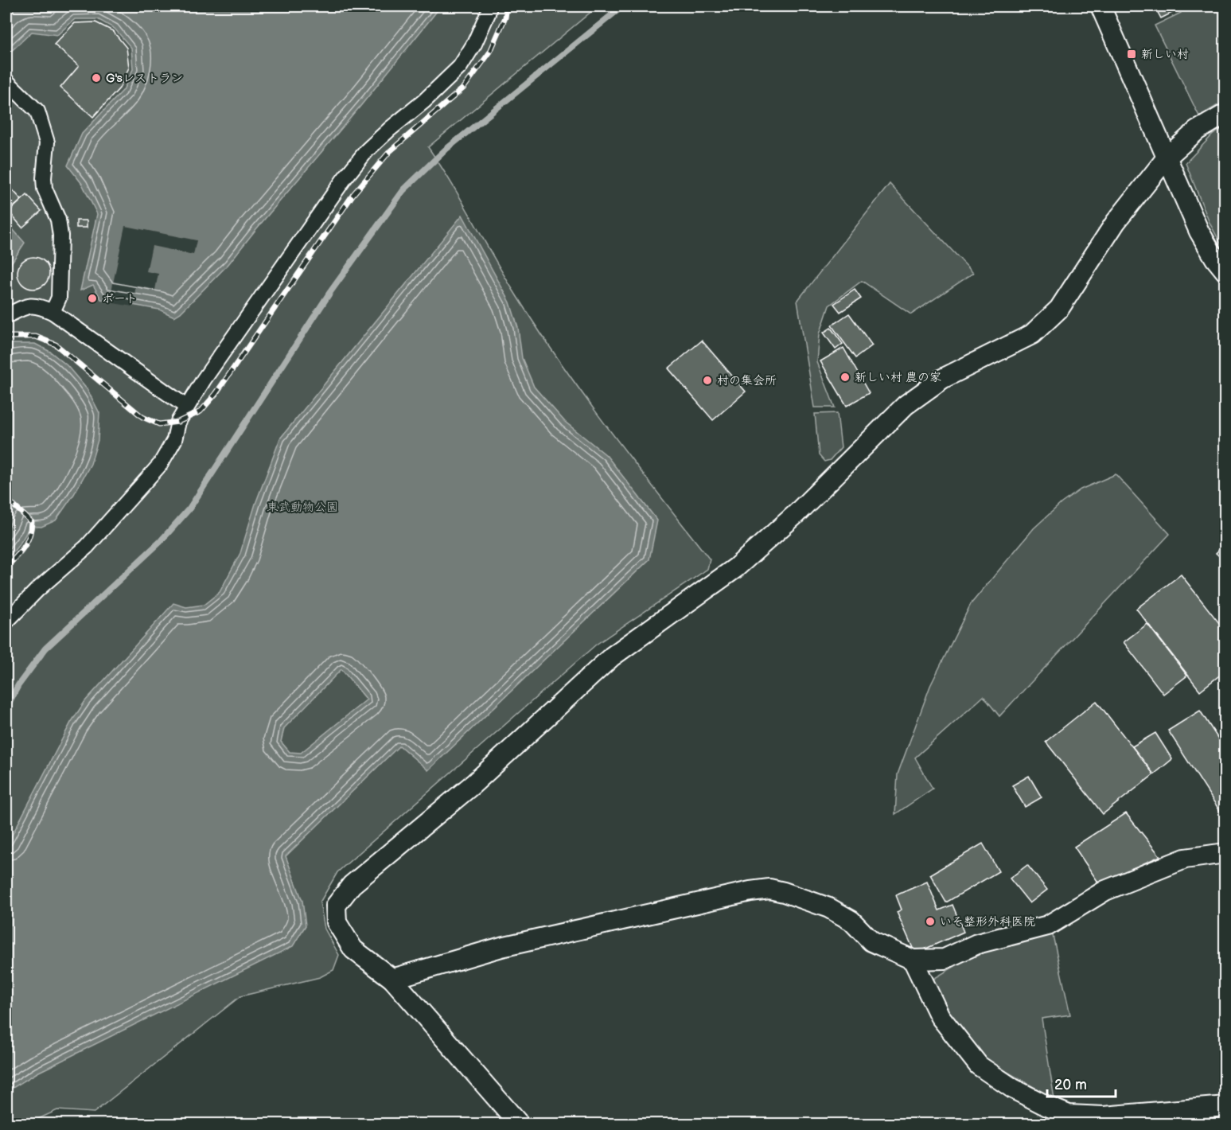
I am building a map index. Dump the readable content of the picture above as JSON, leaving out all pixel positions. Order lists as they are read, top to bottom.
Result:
{
  "parks": ["東武動物公園"],
  "places": {
    "transit": ["新しい村"],
    "other": [
      "G'sレストラン",
      "ボート",
      "新しい村 農の家",
      "村の集会所",
      "いそ整形外科医院"
    ]
  },
  "scale_bar": "20 m"
}
